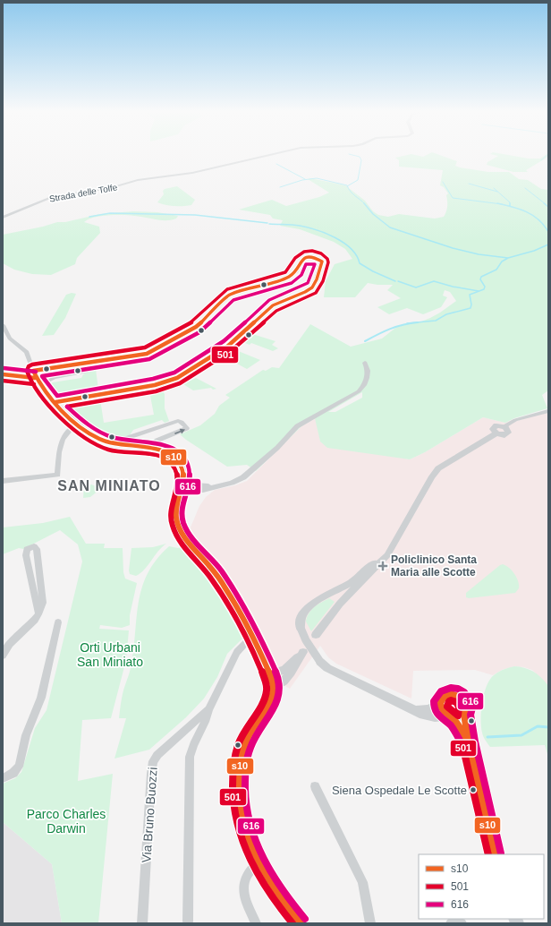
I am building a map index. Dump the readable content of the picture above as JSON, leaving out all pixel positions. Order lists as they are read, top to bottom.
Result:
{
  "streets": {
    "street": ["Strada delle Tolfe", "Via Bruno Buozzi"]
  },
  "districts": ["SAN MINIATO"],
  "parks": ["Orti Urbani San Miniato", "Parco Charles Darwin"],
  "places": {
    "health": ["Policlinico Santa Maria alle Scotte"],
    "other": ["Siena Ospedale Le Scotte"]
  },
  "lines": ["transit line 501", "transit line s10", "transit line 616"],
  "legend": ["s10", "501", "616"]
}
